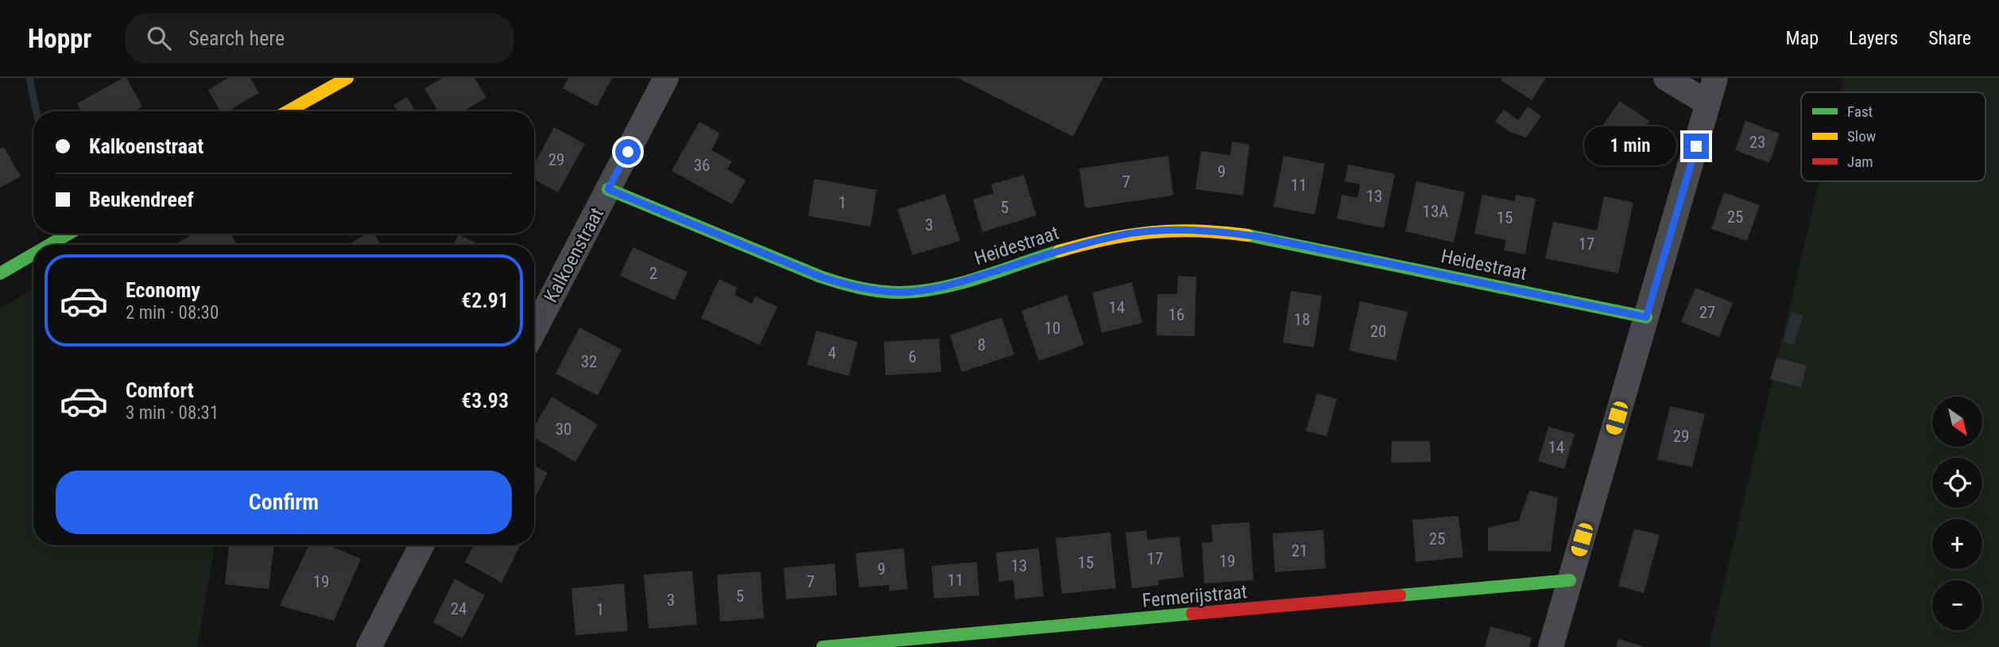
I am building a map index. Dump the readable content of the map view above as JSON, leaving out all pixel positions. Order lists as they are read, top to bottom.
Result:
{
  "streets": {
    "street": ["Heidestraat", "Kalkoenstraat", "Fermerijstraat"]
  },
  "crossings": [
    ["Heidestraat", "Kalkoenstraat"]
  ],
  "house_numbers": [
    "23",
    "29",
    "36",
    "9",
    "7",
    "11",
    "13",
    "1",
    "5",
    "13A",
    "25",
    "15",
    "3",
    "17",
    "2",
    "14",
    "27",
    "16",
    "18",
    "10",
    "20",
    "8",
    "4",
    "6",
    "32",
    "30",
    "29",
    "14",
    "25",
    "21",
    "17",
    "19",
    "15",
    "13",
    "9",
    "11",
    "19",
    "7",
    "5",
    "3",
    "24",
    "1"
  ],
  "legend": ["Fast", "Slow", "Jam"],
  "north": "bottom right",
  "page": {
    "header": "Hoppr",
    "search": "Search here",
    "nav": ["Map", "Layers", "Share"],
    "banner": ["Kalkoenstraat", "Beukendreef"],
    "bubble": "1 min",
    "list": [
      {
        "name": "Economy",
        "note": "2 min · 08:30",
        "value": "€2.91"
      },
      {
        "name": "Comfort",
        "note": "3 min · 08:31",
        "value": "€3.93"
      }
    ],
    "map_buttons": ["+", "−"],
    "buttons": "Confirm"
  }
}
